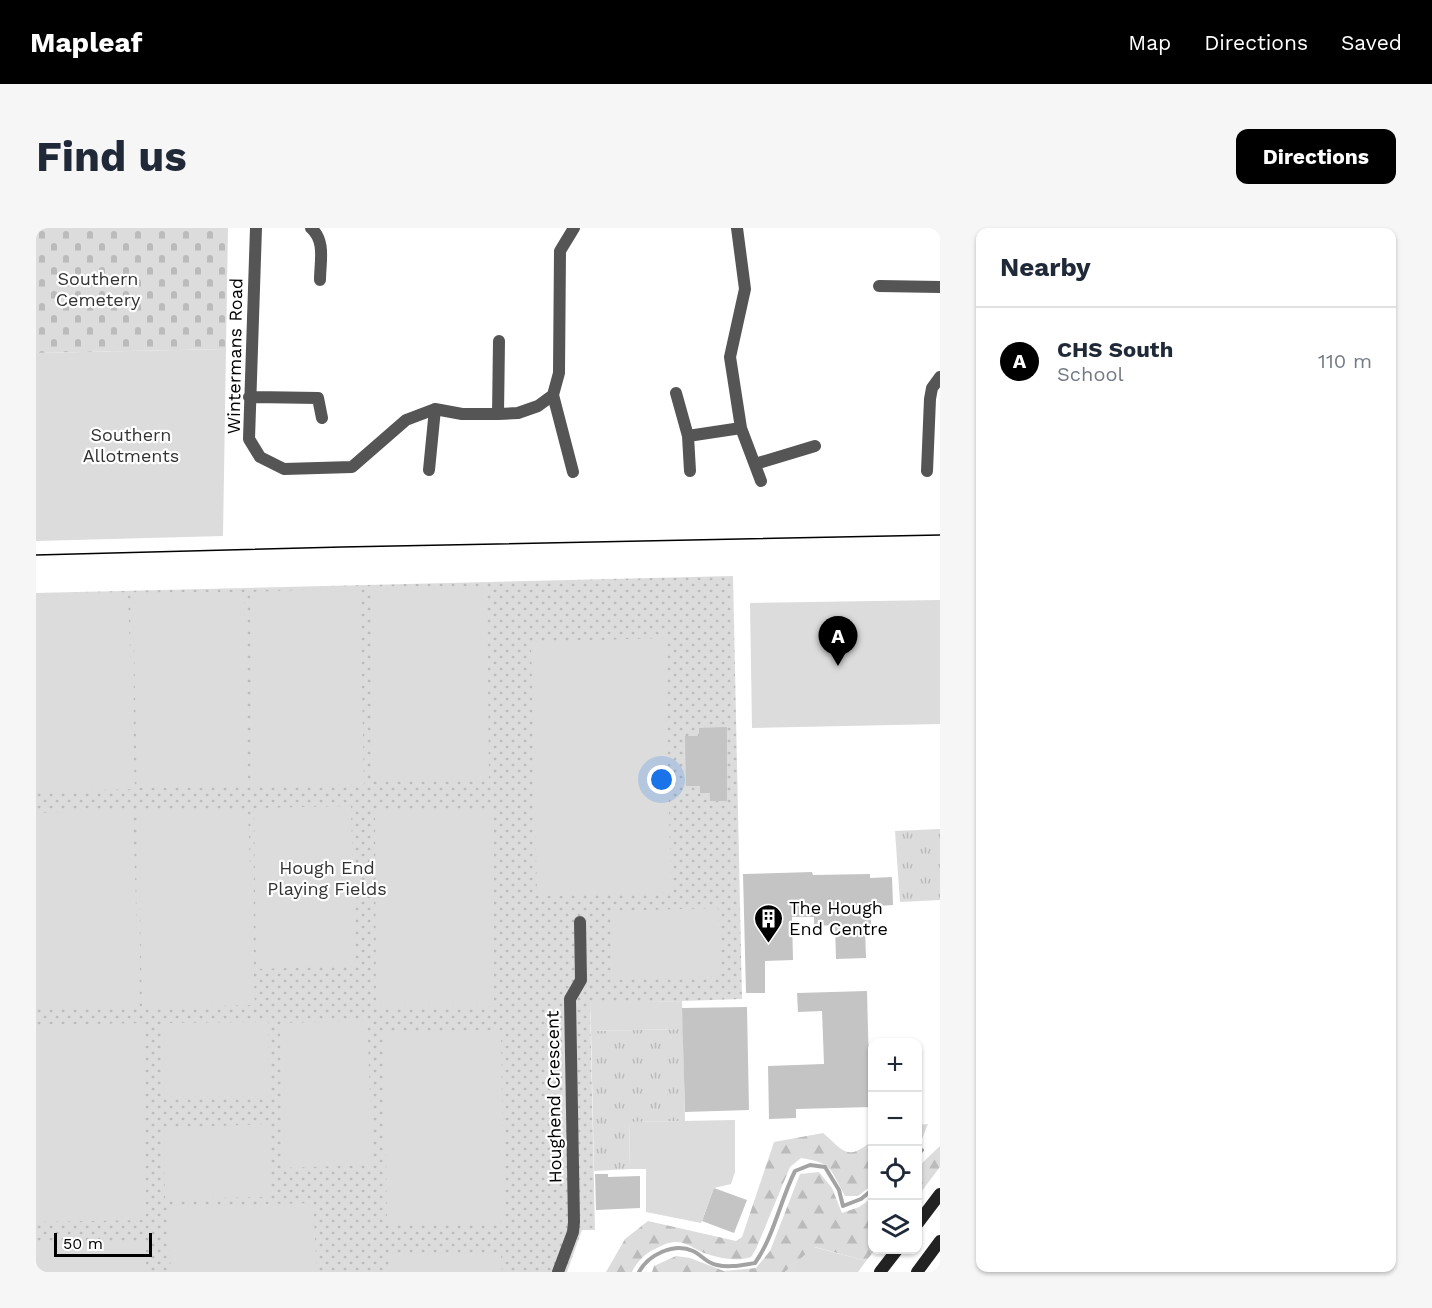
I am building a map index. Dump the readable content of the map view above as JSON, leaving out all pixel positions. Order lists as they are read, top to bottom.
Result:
{
  "streets": {
    "street": ["Wintermans Road", "Houghend Crescent"]
  },
  "parks": ["Southern Cemetery", "Southern Allotments", "Hough End Playing Fields"],
  "places": {
    "building": ["The Hough End Centre"]
  },
  "scale_bar": "50 m",
  "page": {
    "header": "Mapleaf",
    "nav": ["Map", "Directions", "Saved"],
    "buttons": "Directions",
    "title": "Find us",
    "heading": "Nearby",
    "list": [
      {
        "mark": "A",
        "name": "CHS South",
        "note": "School",
        "value": "110 m"
      }
    ],
    "pins": "A",
    "map_buttons": ["+", "−"],
    "scale": "50 m"
  }
}
